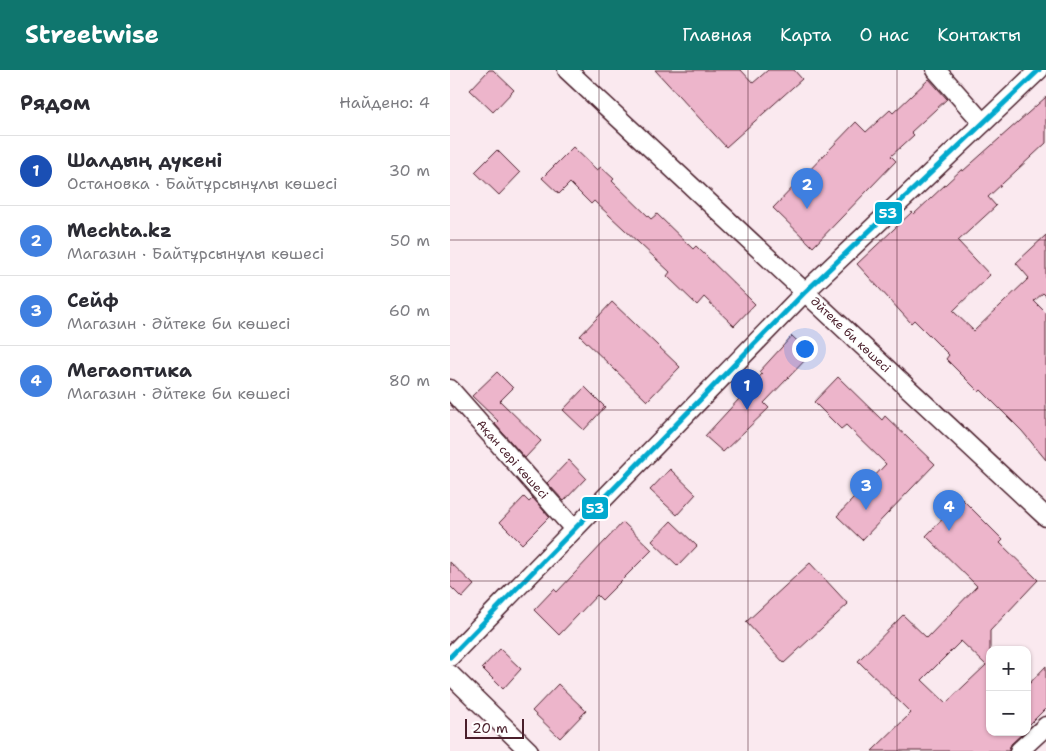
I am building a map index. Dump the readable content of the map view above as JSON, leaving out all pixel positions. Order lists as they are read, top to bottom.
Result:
{
  "streets": {
    "street": ["Әйтеке би көшесі", "Ақан сері көшесі"]
  },
  "lines": ["transit line 53"],
  "scale_bar": "20 m",
  "page": {
    "header": "Streetwise",
    "nav": [
      "Главная",
      "Карта",
      "О нас",
      "Контакты"
    ],
    "heading": ["Рядом", "Найдено: 4"],
    "list": [
      {
        "mark": "1",
        "name": "Шалдың дүкені",
        "note": "Остановка · Байтұрсынұлы көшесі",
        "value": "30 m"
      },
      {
        "mark": "2",
        "name": "Mechta.kz",
        "note": "Магазин · Байтұрсынұлы көшесі",
        "value": "50 m"
      },
      {
        "mark": "3",
        "name": "Сейф",
        "note": "Магазин · Әйтеке би көшесі",
        "value": "60 m"
      },
      {
        "mark": "4",
        "name": "Мегаоптика",
        "note": "Магазин · Әйтеке би көшесі",
        "value": "80 m"
      }
    ],
    "pins": [
      "2",
      "1",
      "3",
      "4"
    ],
    "map_buttons": ["+", "−"],
    "scale": "20 m"
  }
}
